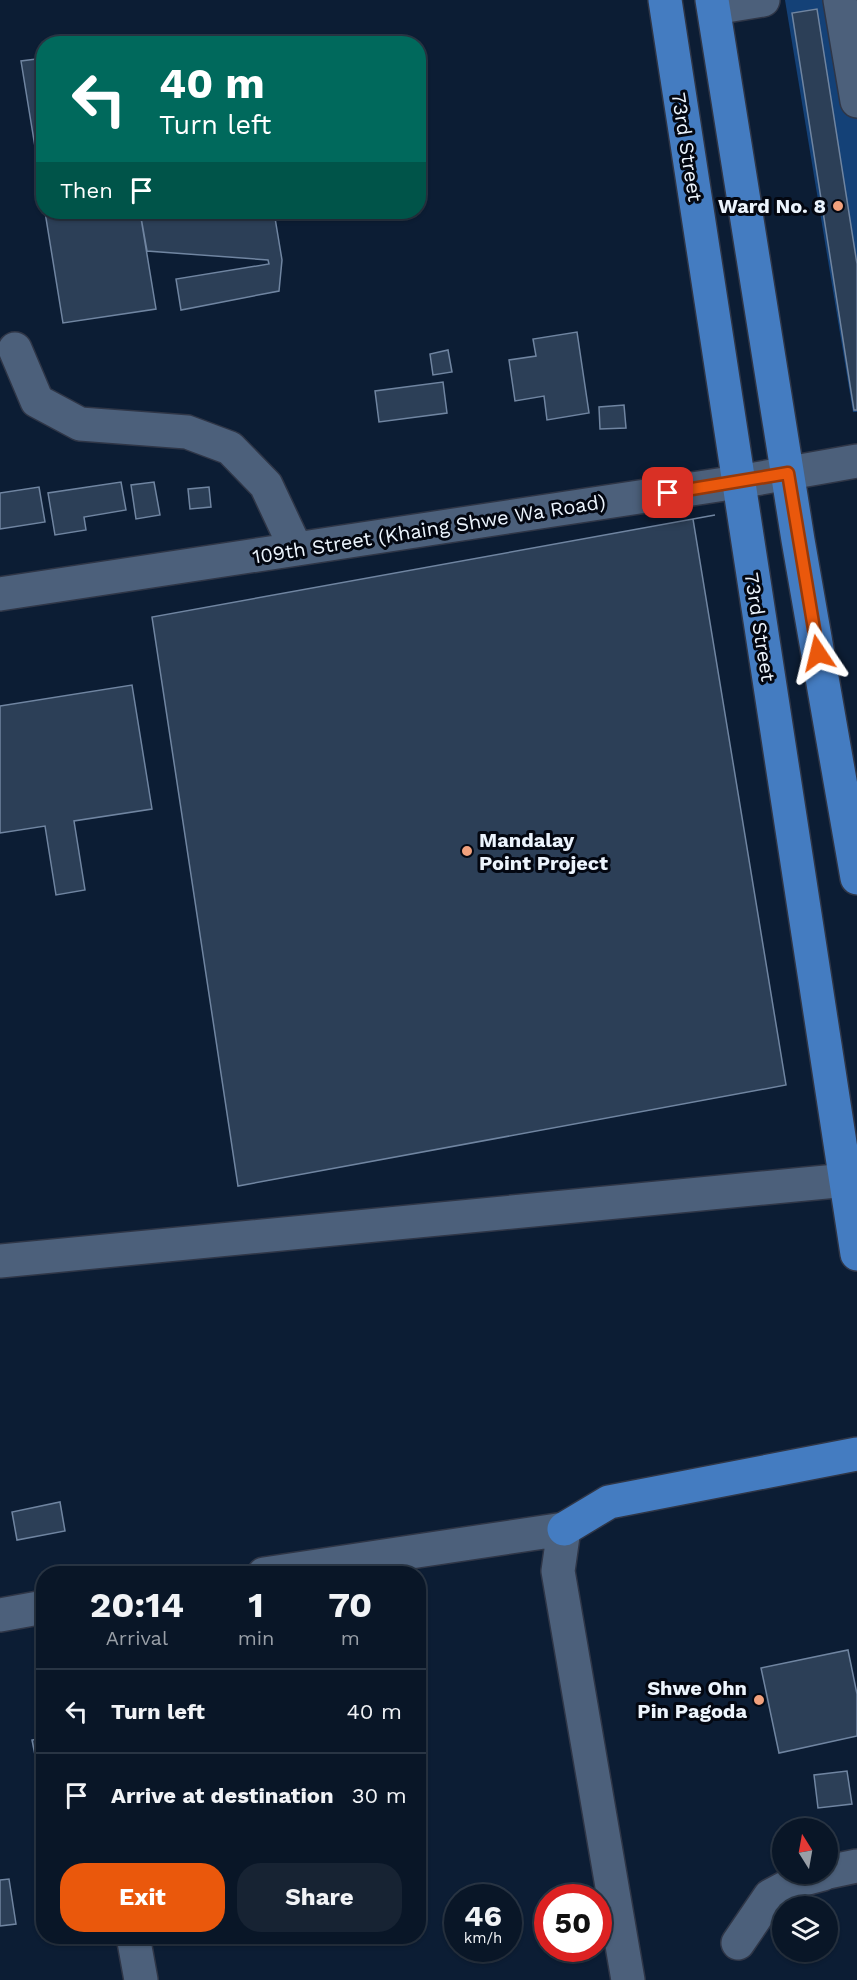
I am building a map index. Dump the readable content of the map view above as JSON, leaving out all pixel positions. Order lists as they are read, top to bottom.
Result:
{
  "streets": {
    "main road": ["73rd Street"],
    "street": ["109th Street (Khaing Shwe Wa Road)"]
  },
  "crossings": [
    ["73rd Street", "109th Street (Khaing Shwe Wa Road)"]
  ],
  "places": ["Ward No. 8", "Mandalay Point Project", "Shwe Ohn Pin Pagoda"],
  "north": "top",
  "page": {
    "turn": ["40 m", "Turn left"],
    "then": "Then",
    "eta": [
      "20:14",
      "Arrival",
      "1",
      "min",
      "70",
      "m"
    ],
    "list": [
      {
        "name": "Turn left",
        "value": "40 m"
      },
      {
        "name": "Arrive at destination",
        "value": "30 m"
      }
    ],
    "buttons": ["Exit", "Share"],
    "speed": "46 km/h",
    "limit": "50"
  }
}
